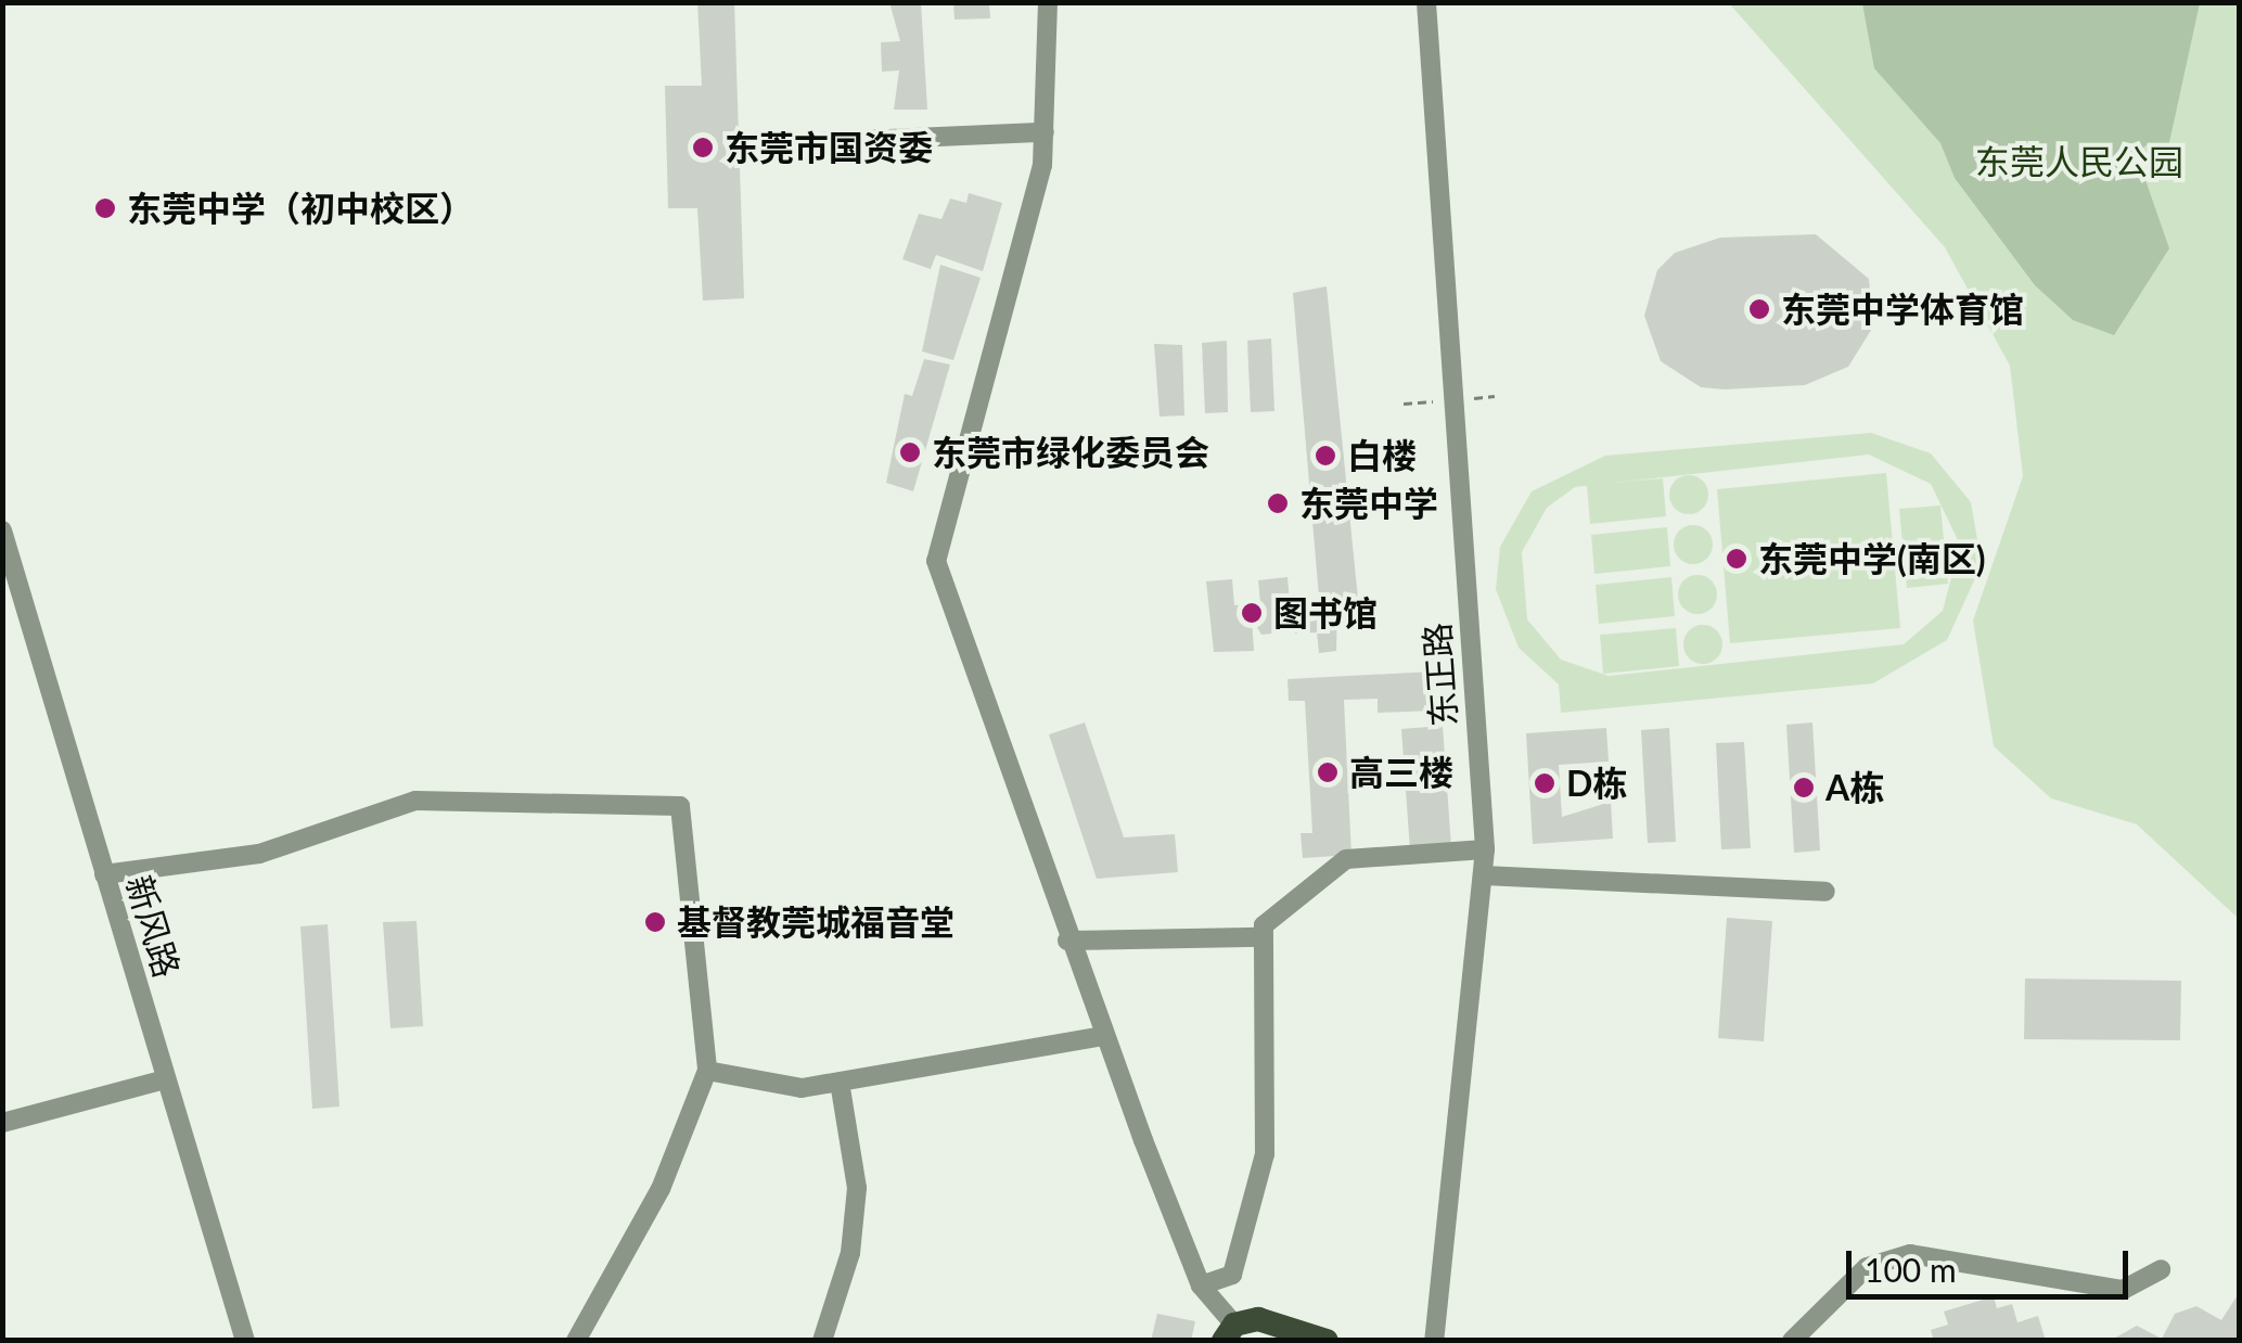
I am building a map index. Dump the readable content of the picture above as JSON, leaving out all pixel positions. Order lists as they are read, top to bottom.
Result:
{
  "streets": {
    "street": ["东正路", "新风路"]
  },
  "parks": ["东莞人民公园"],
  "places": [
    "东莞市国资委",
    "东莞中学（初中校区）",
    "东莞中学体育馆",
    "东莞市绿化委员会",
    "白楼",
    "东莞中学",
    "东莞中学(南区)",
    "图书馆",
    "高三楼",
    "D栋",
    "A栋",
    "基督教莞城福音堂"
  ],
  "scale_bar": "100 m"
}
